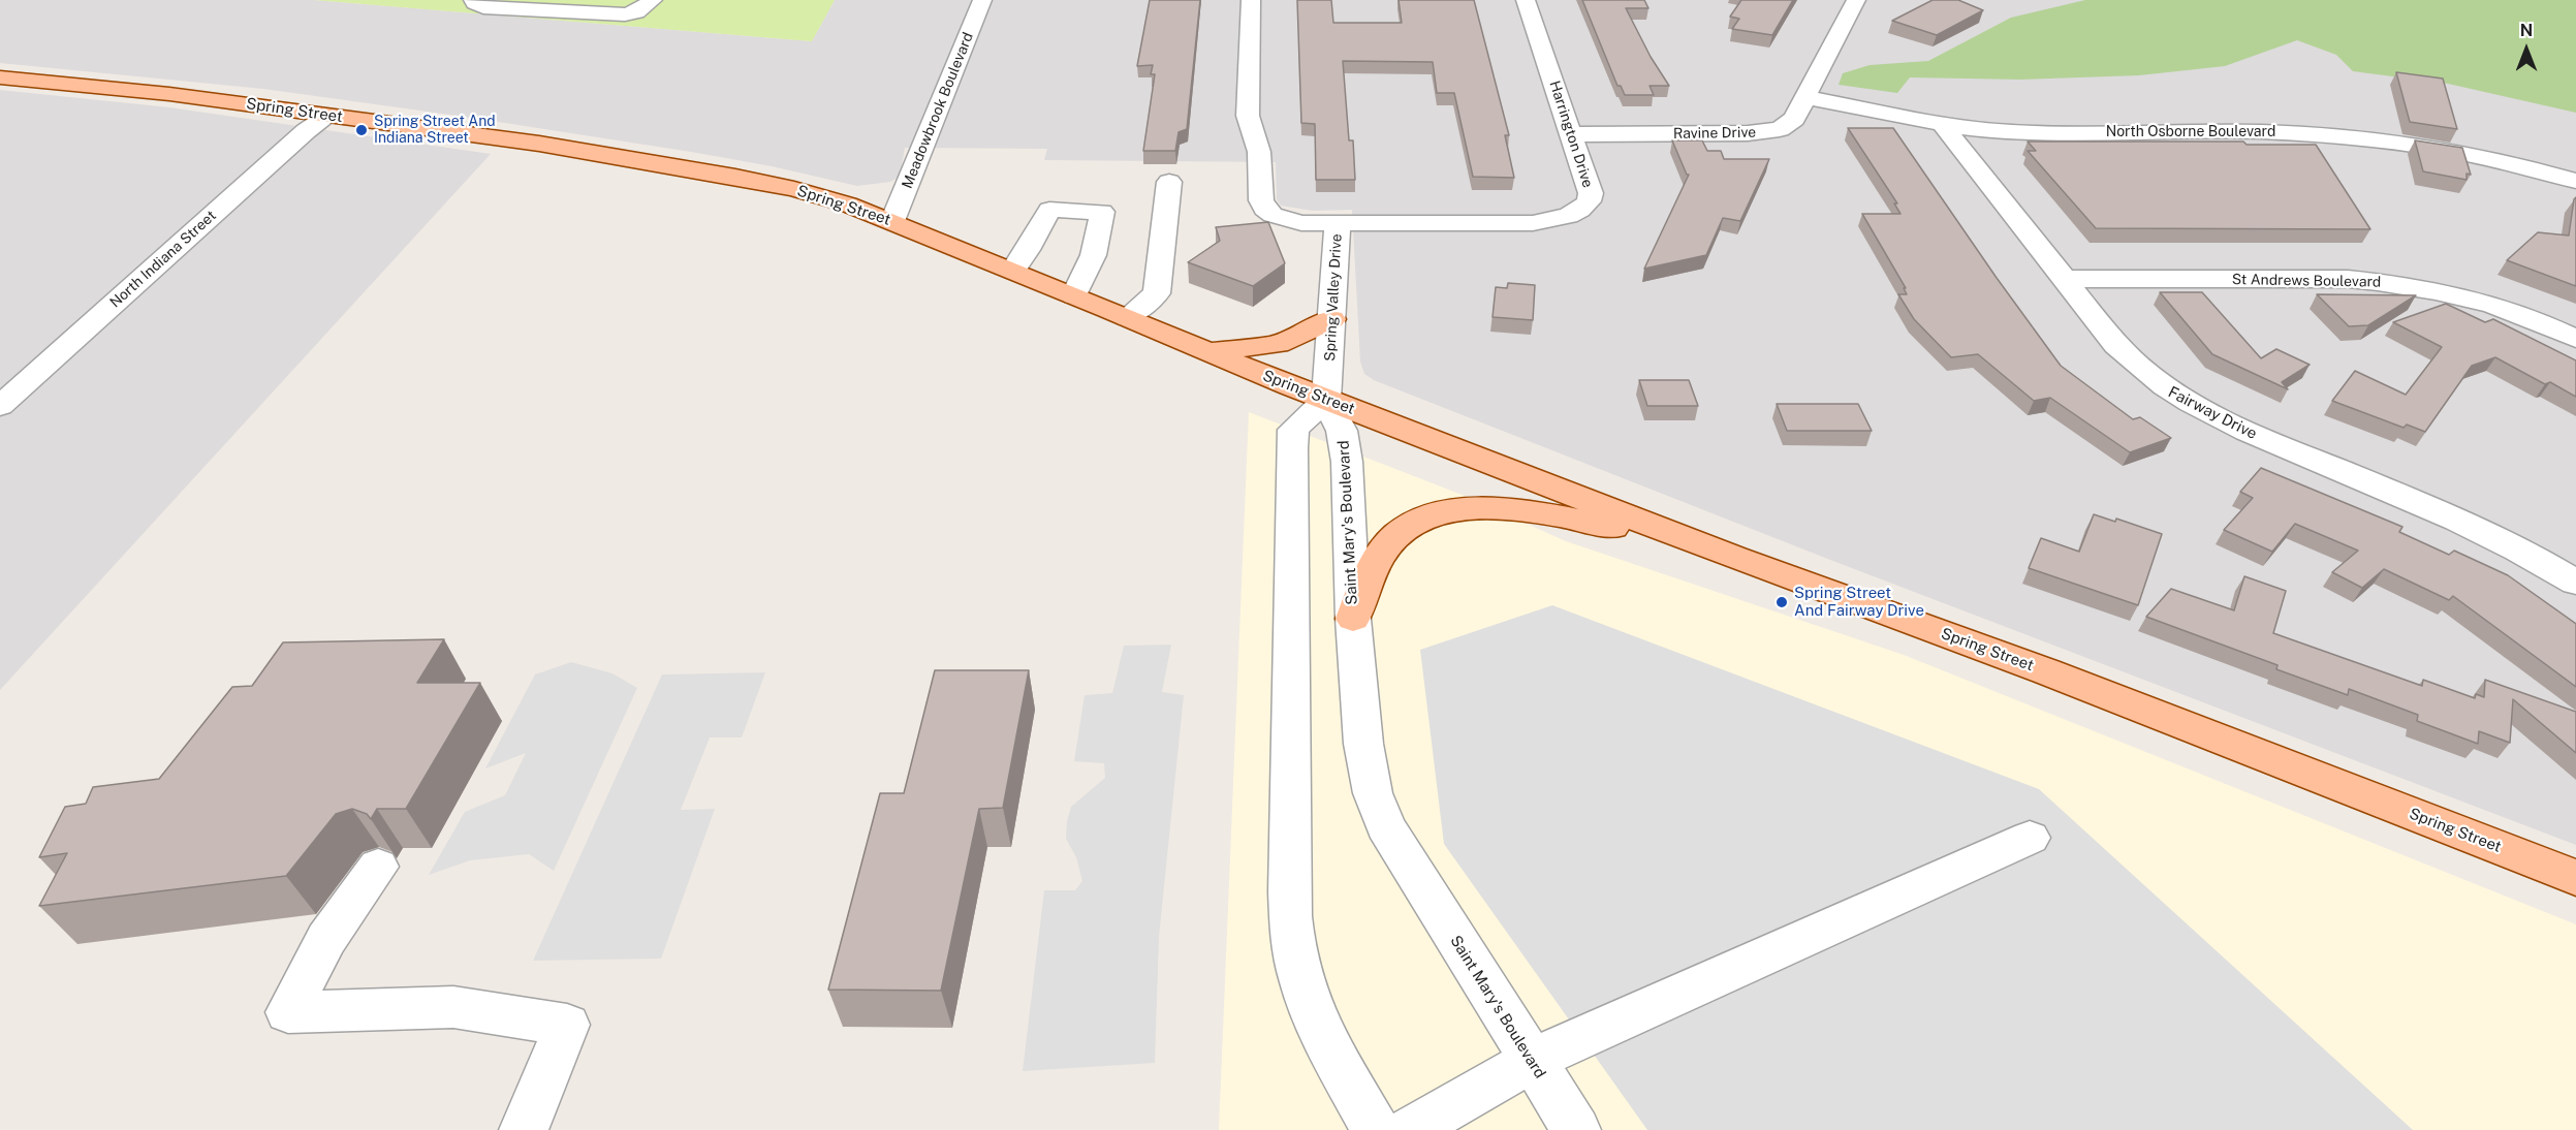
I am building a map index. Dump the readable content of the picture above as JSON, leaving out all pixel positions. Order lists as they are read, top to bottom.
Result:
{
  "streets": {
    "main road": ["Spring Street"],
    "street": [
      "Meadowbrook Boulevard",
      "North Osborne Boulevard",
      "Ravine Drive",
      "Harrington Drive",
      "North Indiana Street",
      "St Andrews Boulevard",
      "Spring Valley Drive",
      "Fairway Drive",
      "Saint Mary's Boulevard"
    ]
  },
  "crossings": [
    ["Spring Street", "Meadowbrook Boulevard"],
    ["Spring Street", "North Indiana Street"],
    ["Spring Street", "Spring Valley Drive"],
    ["Spring Street", "Saint Mary's Boulevard"],
    ["North Osborne Boulevard", "Ravine Drive"],
    ["North Osborne Boulevard", "Fairway Drive"],
    ["Ravine Drive", "Harrington Drive"],
    ["Harrington Drive", "Spring Valley Drive"],
    ["St Andrews Boulevard", "Fairway Drive"],
    ["Spring Valley Drive", "Saint Mary's Boulevard"]
  ],
  "places": ["Spring Street And Indiana Street", "Spring Street And Fairway Drive"],
  "north": "top"
}
